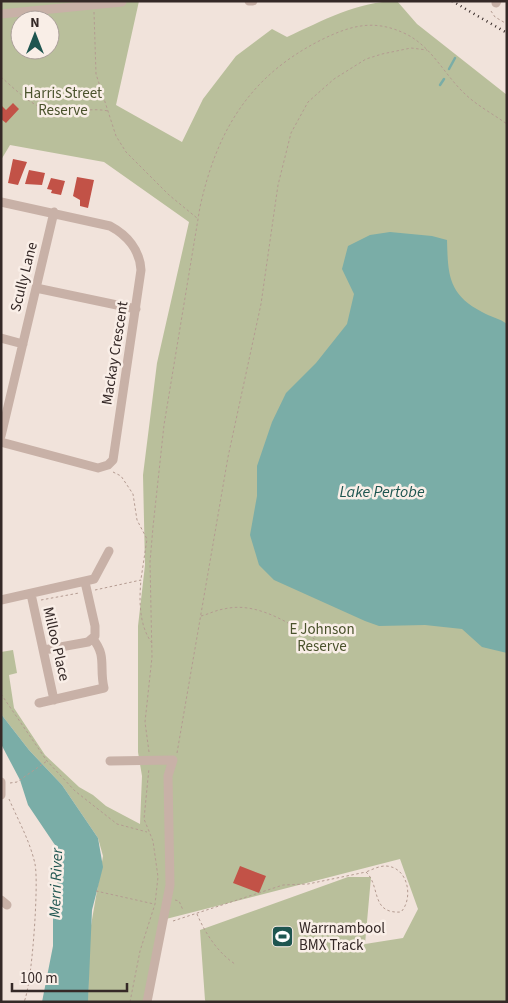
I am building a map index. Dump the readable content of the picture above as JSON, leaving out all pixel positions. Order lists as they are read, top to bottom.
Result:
{
  "streets": {
    "street": ["Scully Lane", "Mackay Crescent", "Milloo Place"]
  },
  "crossings": [
    ["Scully Lane", "Mackay Crescent"]
  ],
  "water": ["Lake Pertobe", "Merri River"],
  "parks": ["Harris Street Reserve", "E Johnson Reserve"],
  "places": {
    "sports": ["Warrnambool BMX Track"]
  },
  "scale_bar": "100 m",
  "north": "top"
}
